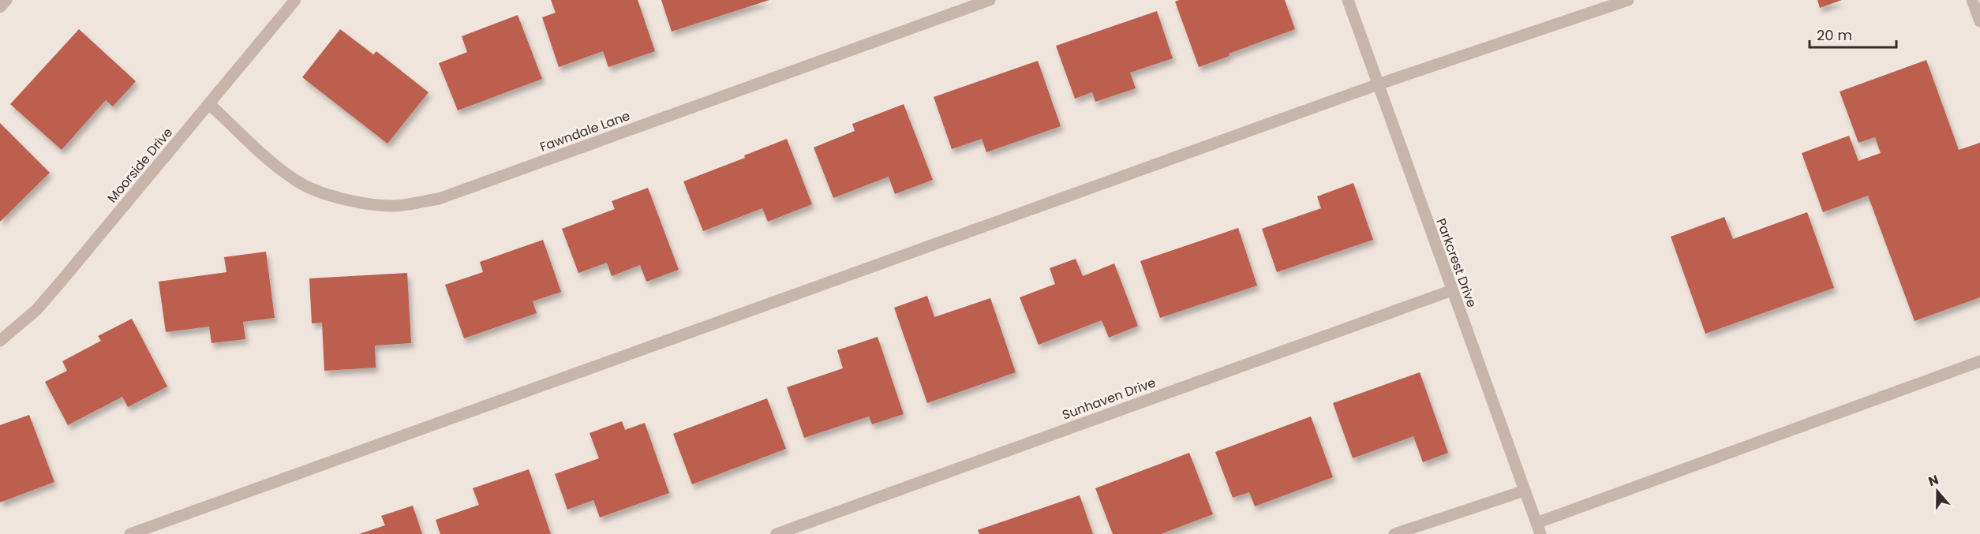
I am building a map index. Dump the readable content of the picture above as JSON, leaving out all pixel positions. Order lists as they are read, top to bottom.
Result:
{
  "streets": {
    "street": [
      "Fawndale Lane",
      "Moorside Drive",
      "Parkcrest Drive",
      "Sunhaven Drive"
    ]
  },
  "crossings": [
    ["Fawndale Lane", "Moorside Drive"],
    ["Parkcrest Drive", "Sunhaven Drive"]
  ],
  "scale_bar": "20 m",
  "north": "top"
}
